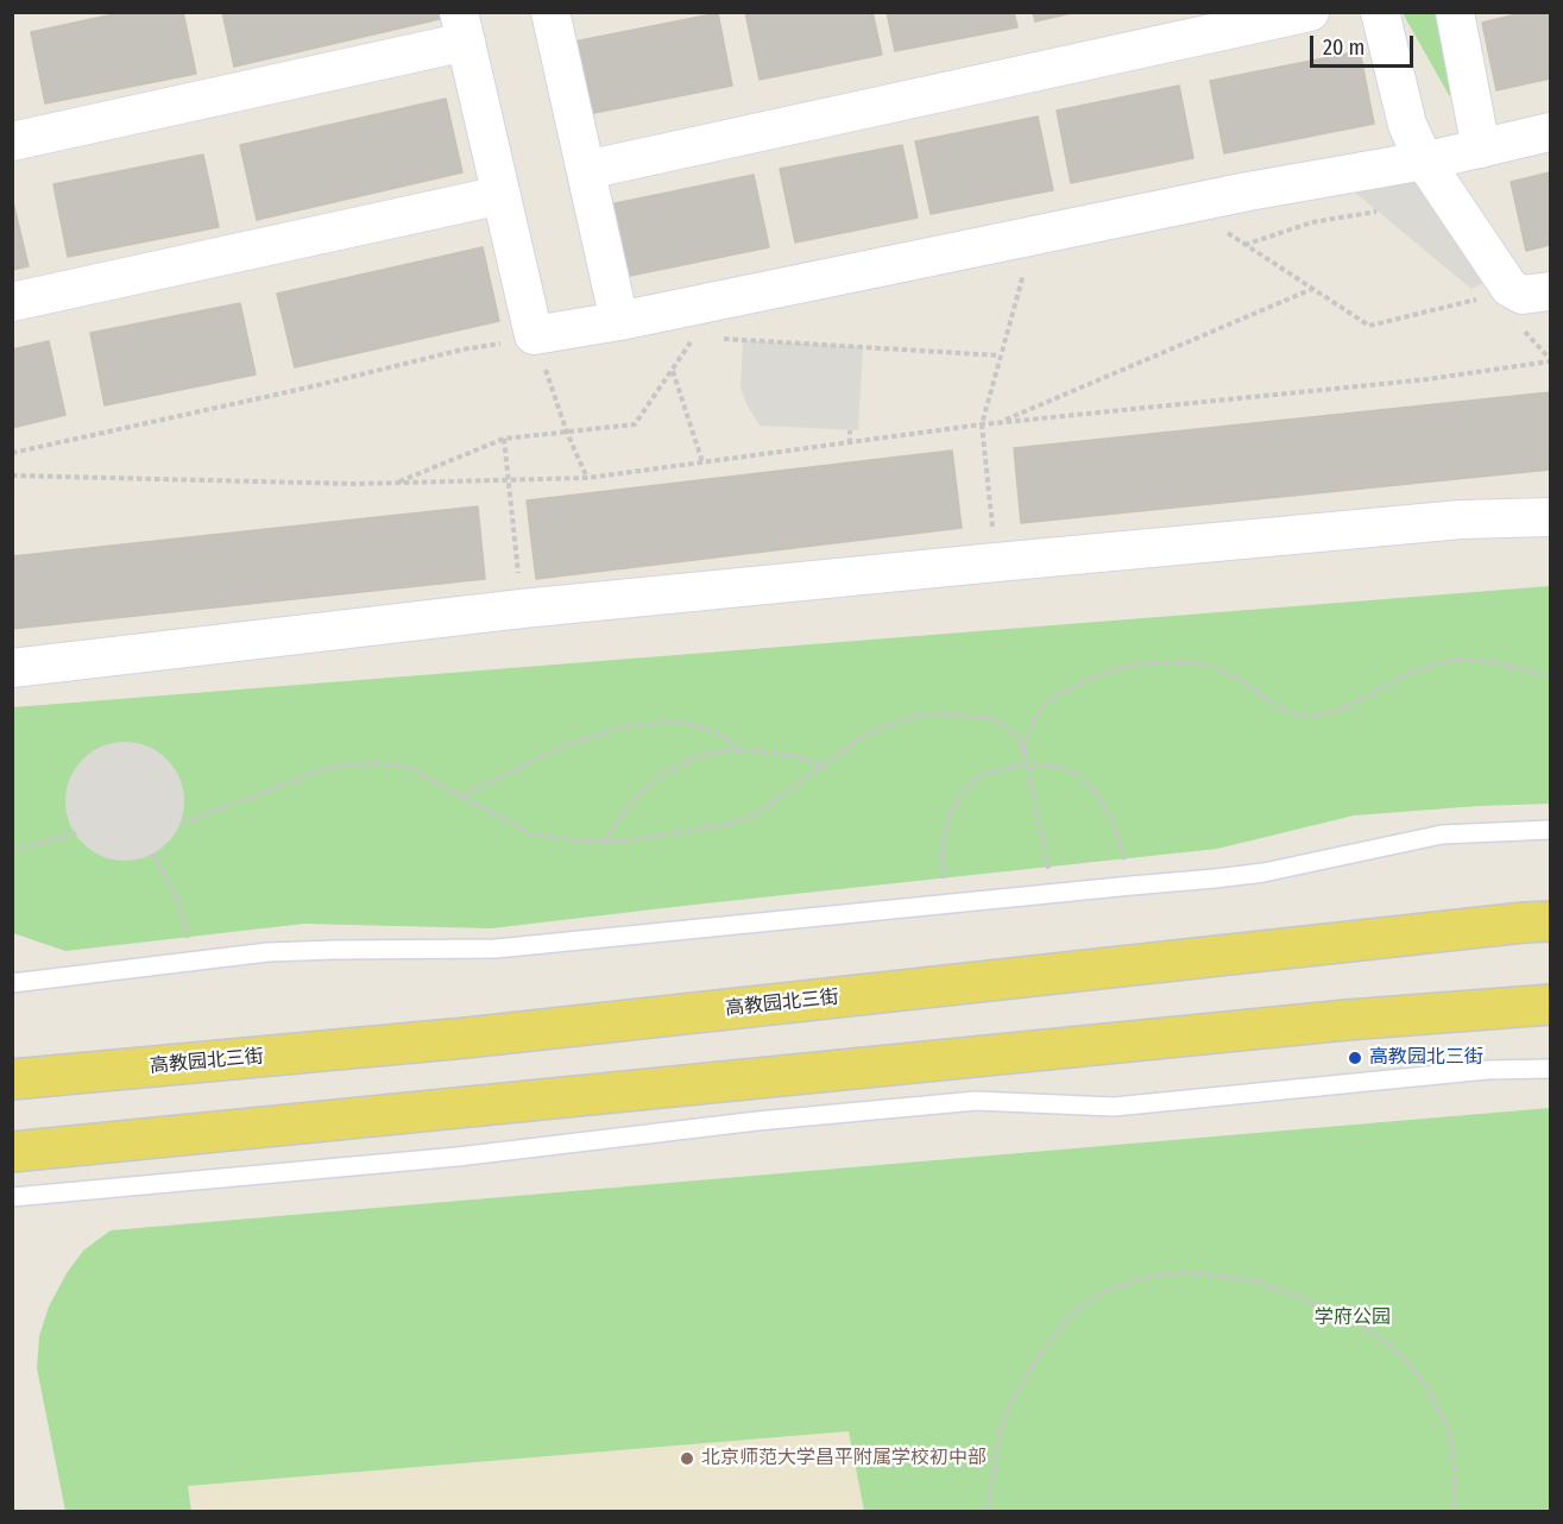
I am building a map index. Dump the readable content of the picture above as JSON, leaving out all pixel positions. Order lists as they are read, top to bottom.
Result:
{
  "streets": {
    "main road": ["高教园北三街"]
  },
  "parks": ["学府公园"],
  "places": ["高教园北三街", "北京师范大学昌平附属学校初中部"],
  "scale_bar": "20 m"
}
